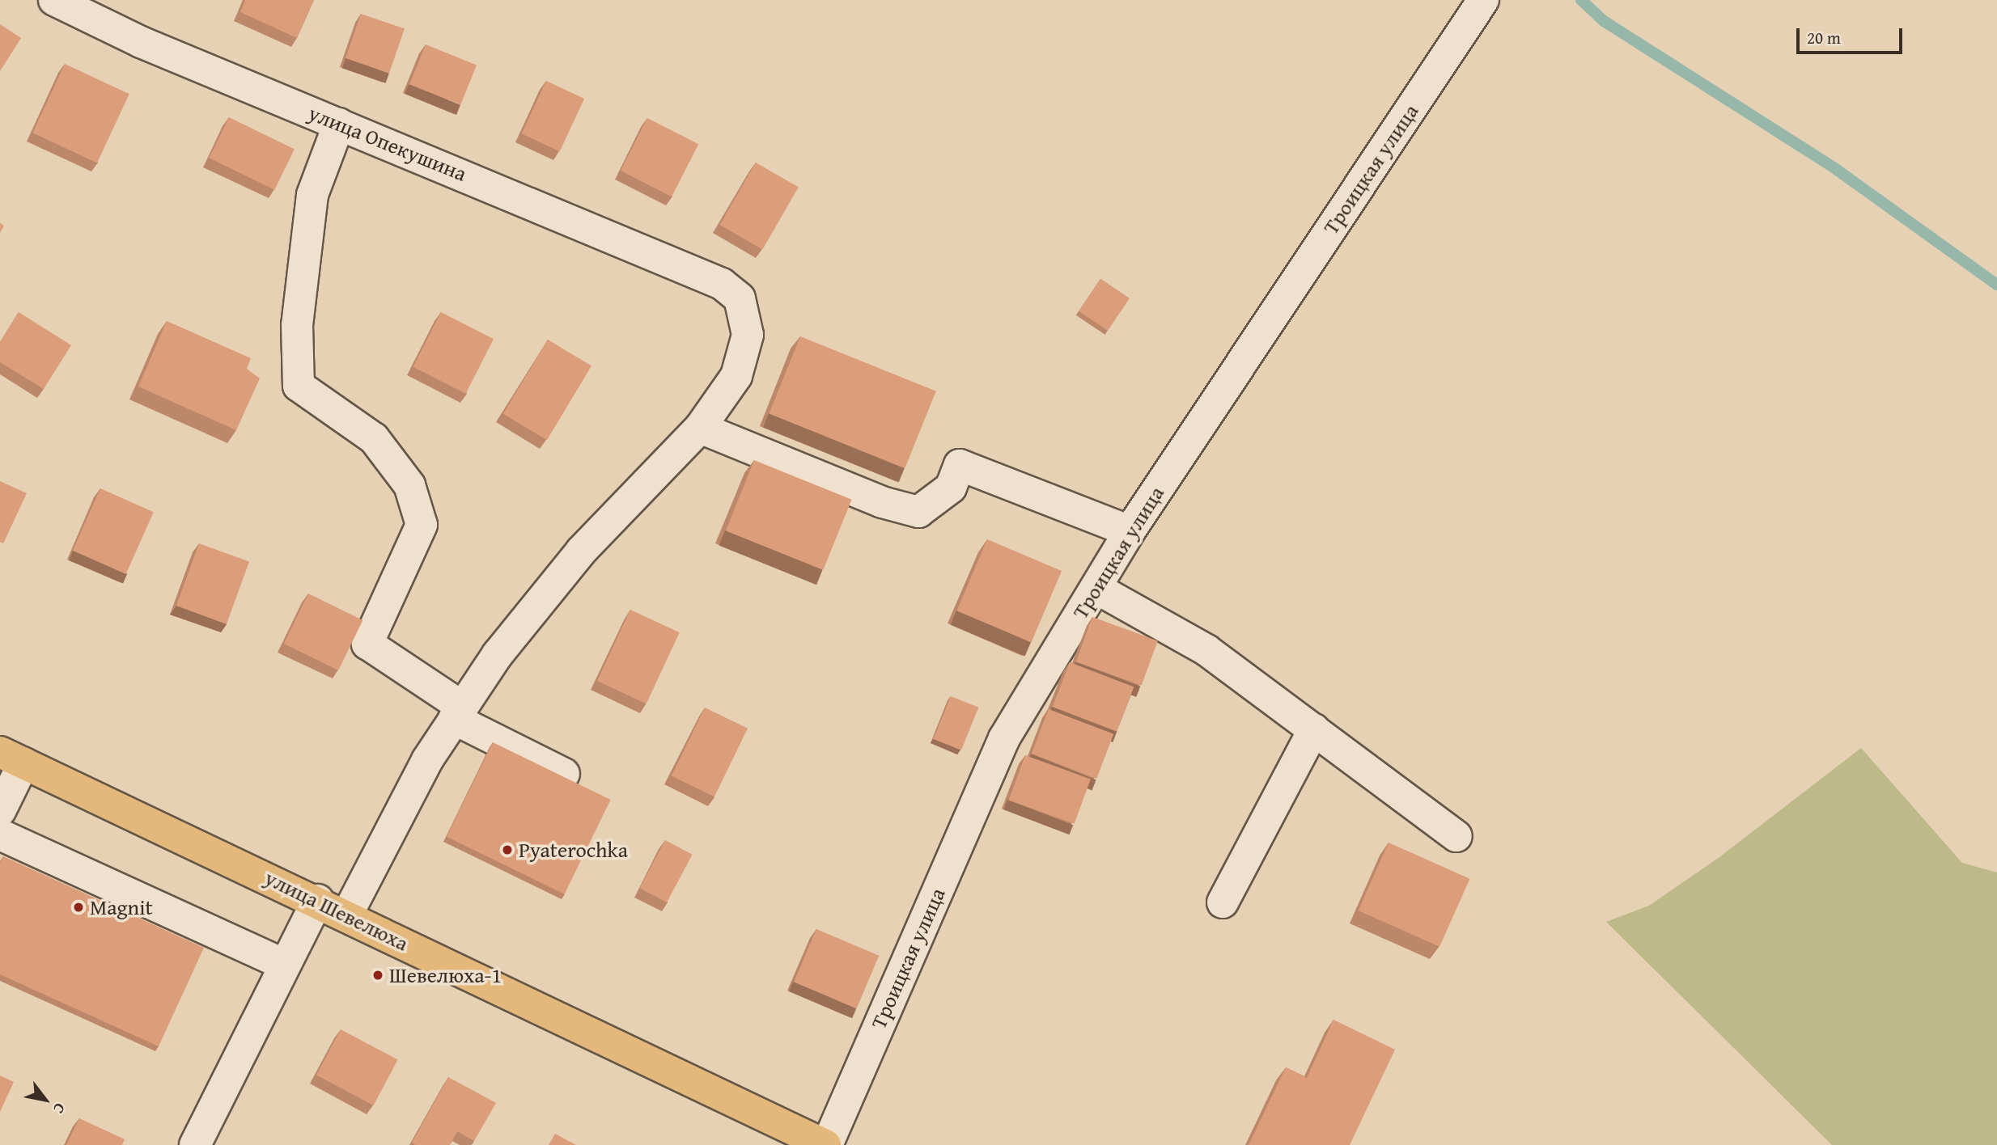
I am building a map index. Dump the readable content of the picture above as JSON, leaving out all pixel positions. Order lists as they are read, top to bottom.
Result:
{
  "streets": {
    "main road": ["улица Шевелюха"],
    "street": ["улица Опекушина", "Троицкая улица"]
  },
  "crossings": [
    ["Троицкая улица", "улица Шевелюха"]
  ],
  "places": ["Pyaterochka", "Magnit", "Шевелюха-1"],
  "scale_bar": "20 m",
  "north": "bottom right"
}
